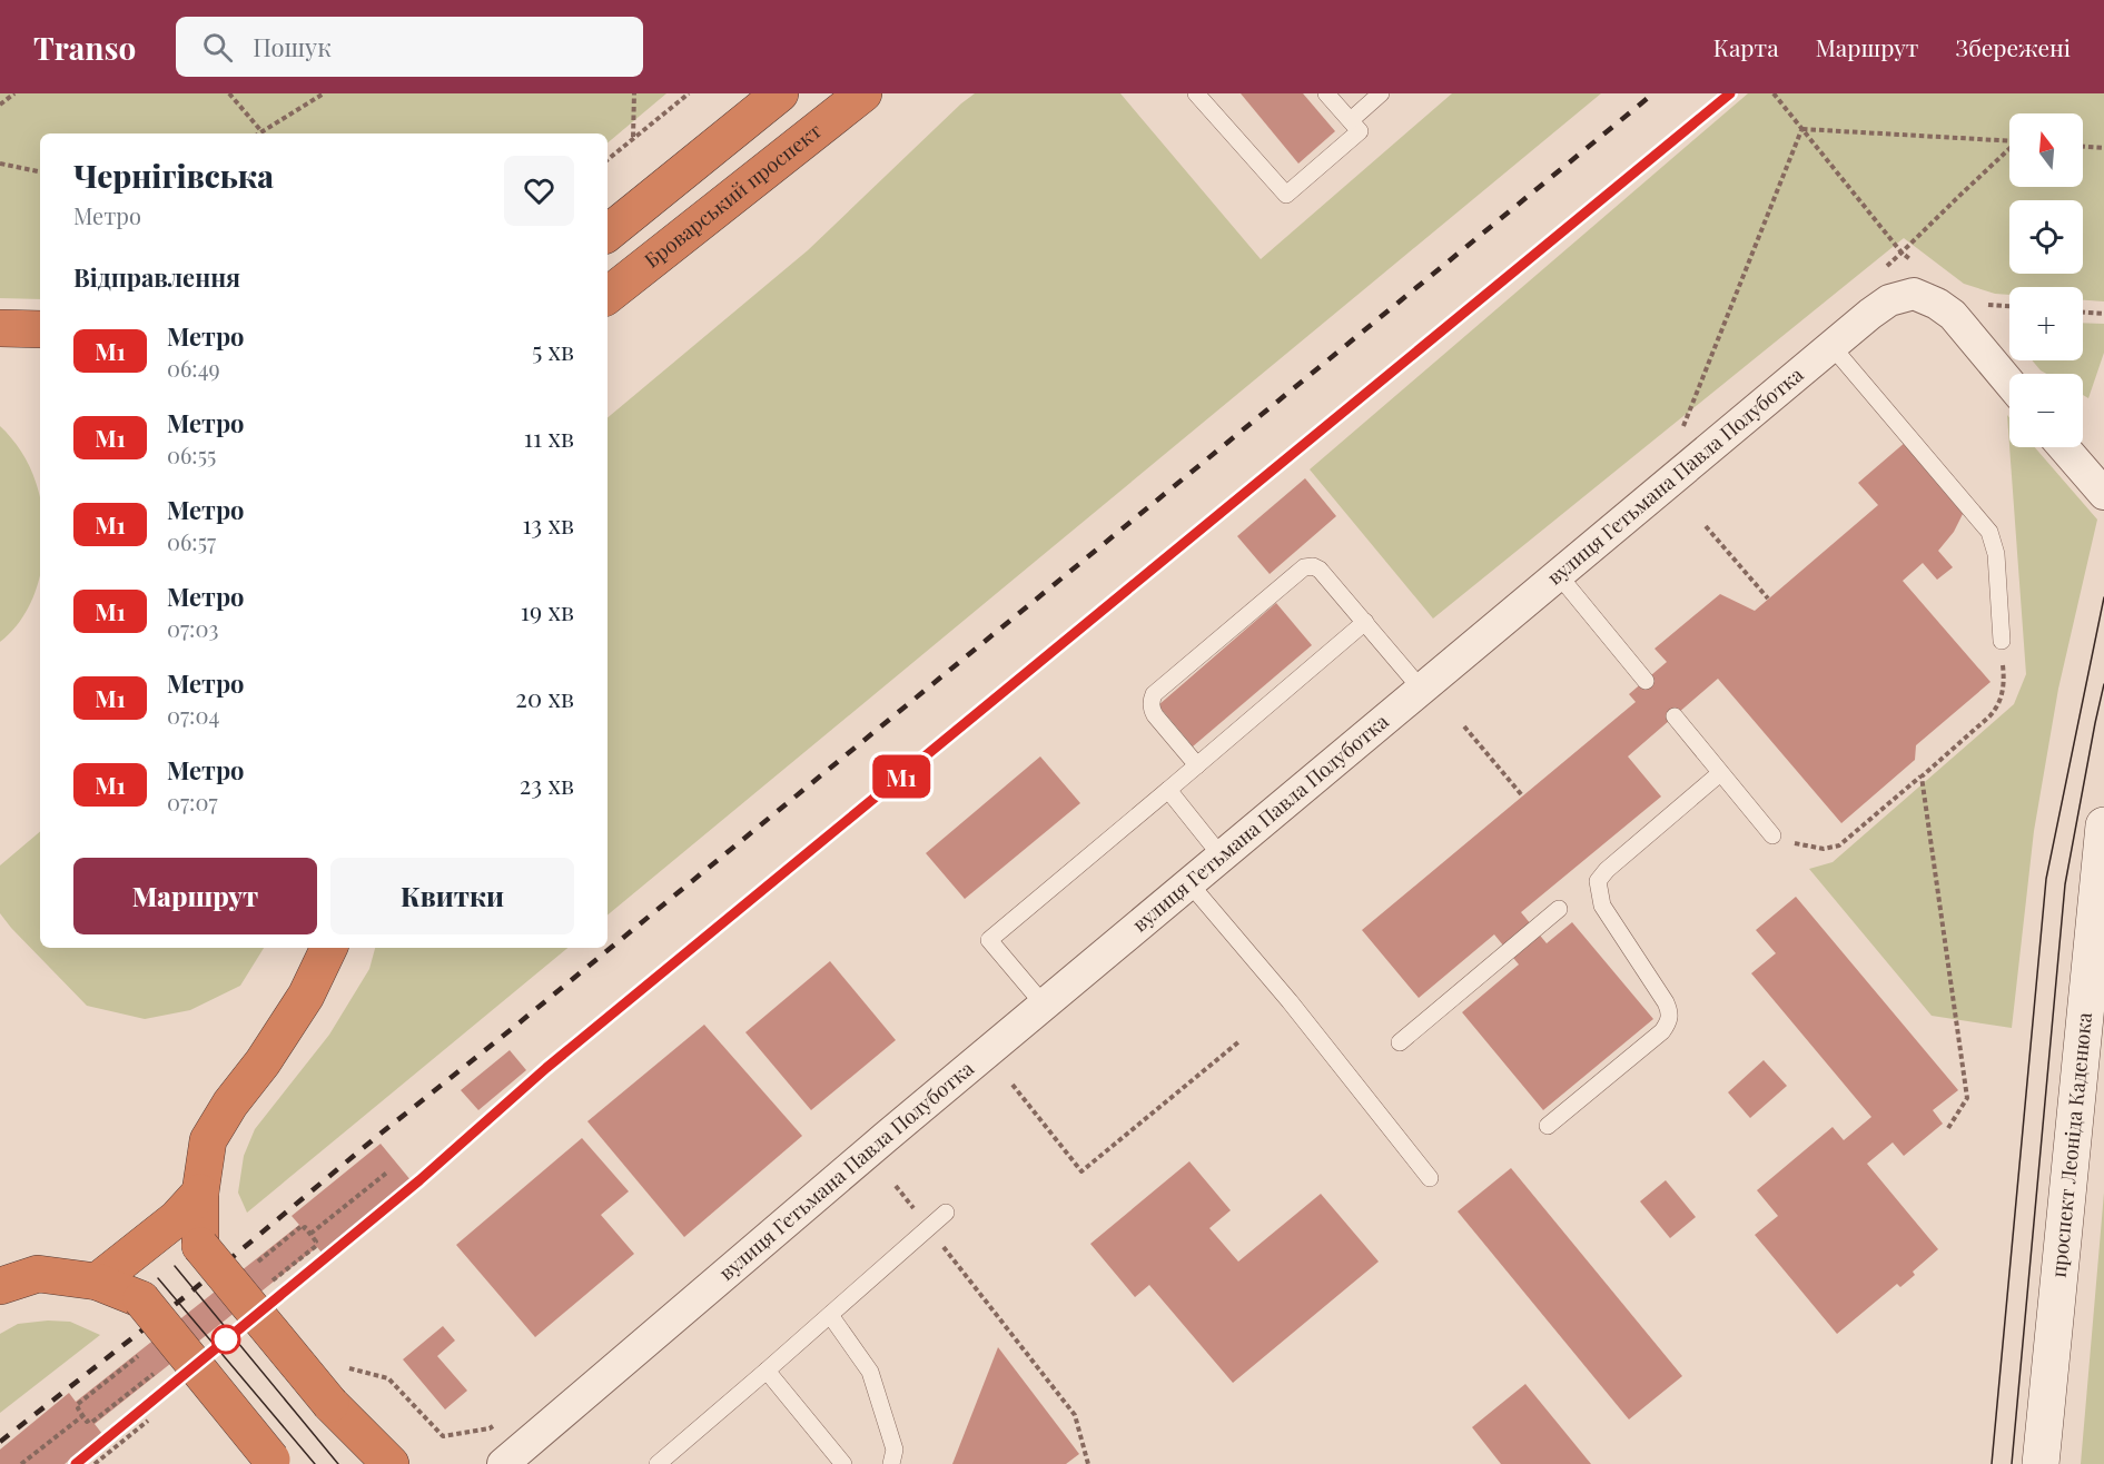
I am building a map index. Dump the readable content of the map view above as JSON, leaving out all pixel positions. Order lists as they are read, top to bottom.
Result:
{
  "streets": {
    "highway": ["Броварський проспект"],
    "street": ["вулиця Гетьмана Павла Полуботка", "проспект Леоніда Каденюка"]
  },
  "lines": ["metro line M1"],
  "north": "top",
  "page": {
    "header": "Transo",
    "search": "Пошук",
    "nav": ["Карта", "Маршрут", "Збережені"],
    "on_map": "M1",
    "map_buttons": ["+", "−"],
    "heading": [
      ["Чернігівська", "Метро"],
      "Відправлення"
    ],
    "list": [
      {
        "mark": "M1",
        "name": "Метро",
        "note": "06:49",
        "value": "5 хв"
      },
      {
        "mark": "M1",
        "name": "Метро",
        "note": "06:55",
        "value": "11 хв"
      },
      {
        "mark": "M1",
        "name": "Метро",
        "note": "06:57",
        "value": "13 хв"
      },
      {
        "mark": "M1",
        "name": "Метро",
        "note": "07:03",
        "value": "19 хв"
      },
      {
        "mark": "M1",
        "name": "Метро",
        "note": "07:04",
        "value": "20 хв"
      },
      {
        "mark": "M1",
        "name": "Метро",
        "note": "07:07",
        "value": "23 хв"
      }
    ],
    "buttons": ["Маршрут", "Квитки"]
  }
}
